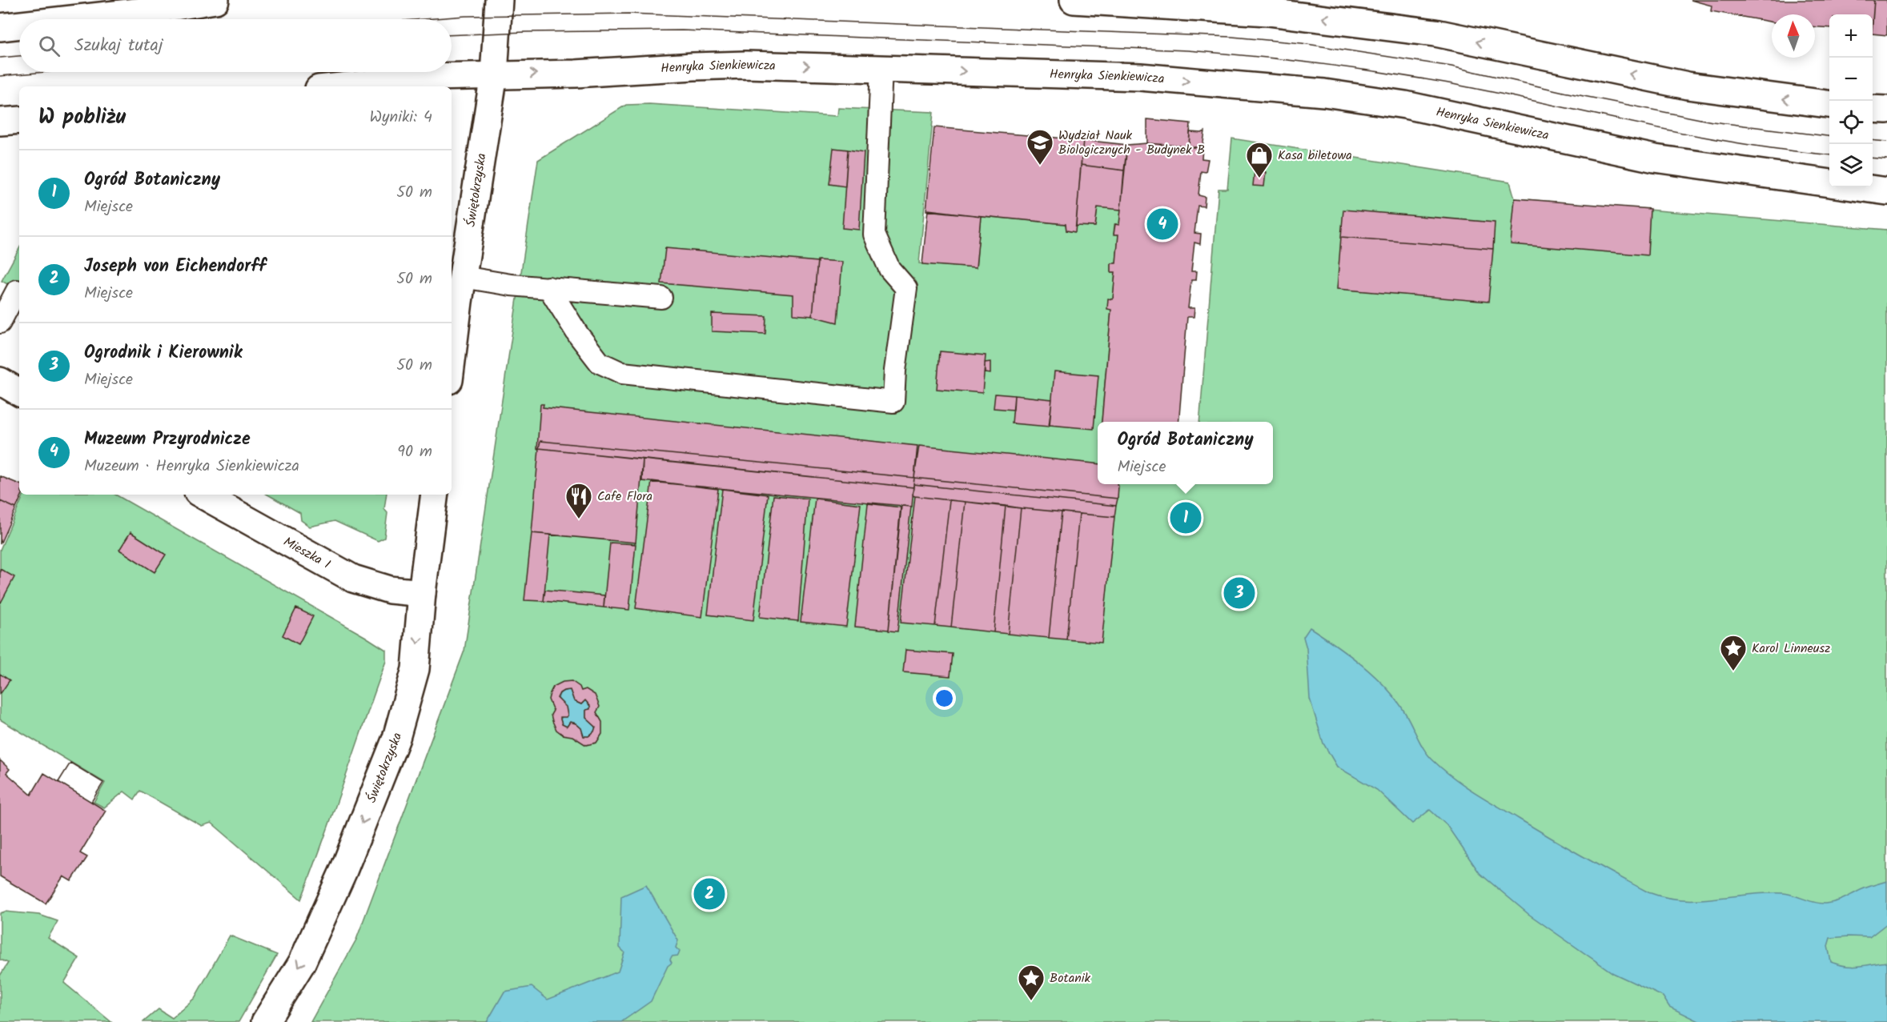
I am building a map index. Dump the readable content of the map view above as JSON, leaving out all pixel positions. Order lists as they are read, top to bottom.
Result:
{
  "streets": {
    "street": ["Henryka Sienkiewicza", "Świętokrzyska", "Mieszka I"]
  },
  "crossings": [
    ["Henryka Sienkiewicza", "Świętokrzyska"],
    ["Świętokrzyska", "Mieszka I"]
  ],
  "one_way": ["Świętokrzyska"],
  "places": {
    "school or university": ["Wydział Nauk Biologicznych - Budynek B"],
    "shop": ["Kasa biletowa"],
    "restaurant": ["Cafe Flora"],
    "place": ["Karol Linneusz", "Botanik"]
  },
  "north": "top",
  "page": {
    "map_buttons": ["+", "−"],
    "search": "Szukaj tutaj",
    "heading": ["W pobliżu", "Wyniki: 4"],
    "list": [
      {
        "mark": "1",
        "name": "Ogród Botaniczny",
        "note": "Miejsce",
        "value": "50 m"
      },
      {
        "mark": "2",
        "name": "Joseph von Eichendorff",
        "note": "Miejsce",
        "value": "50 m"
      },
      {
        "mark": "3",
        "name": "Ogrodnik i Kierownik",
        "note": "Miejsce",
        "value": "50 m"
      },
      {
        "mark": "4",
        "name": "Muzeum Przyrodnicze",
        "note": "Muzeum · Henryka Sienkiewicza",
        "value": "90 m"
      }
    ],
    "pins": [
      "4",
      "1",
      "3",
      "2"
    ],
    "popup": ["Ogród Botaniczny", "Miejsce"]
  }
}
